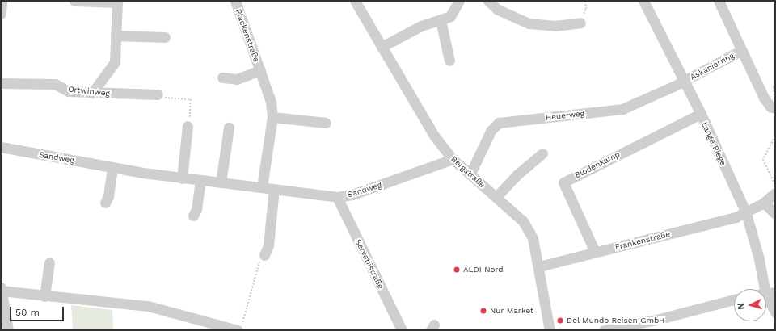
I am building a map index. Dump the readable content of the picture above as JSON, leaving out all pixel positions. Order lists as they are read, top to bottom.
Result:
{
  "streets": {
    "street": [
      "Plackenstraße",
      "Askanierring",
      "Ortwinweg",
      "Heuerweg",
      "Lange Riege",
      "Sandweg",
      "Blodenkamp",
      "Bergstraße",
      "Frankenstraße",
      "Servatiistraße"
    ]
  },
  "crossings": [
    ["Plackenstraße", "Sandweg"],
    ["Askanierring", "Heuerweg"],
    ["Askanierring", "Lange Riege"],
    ["Heuerweg", "Lange Riege"],
    ["Heuerweg", "Bergstraße"],
    ["Lange Riege", "Blodenkamp"],
    ["Lange Riege", "Frankenstraße"],
    ["Sandweg", "Bergstraße"],
    ["Sandweg", "Servatiistraße"],
    ["Blodenkamp", "Frankenstraße"],
    ["Bergstraße", "Frankenstraße"]
  ],
  "places": ["ALDI Nord", "Nur Market", "Del Mundo Reisen GmbH"],
  "scale_bar": "50 m",
  "north": "left"
}
